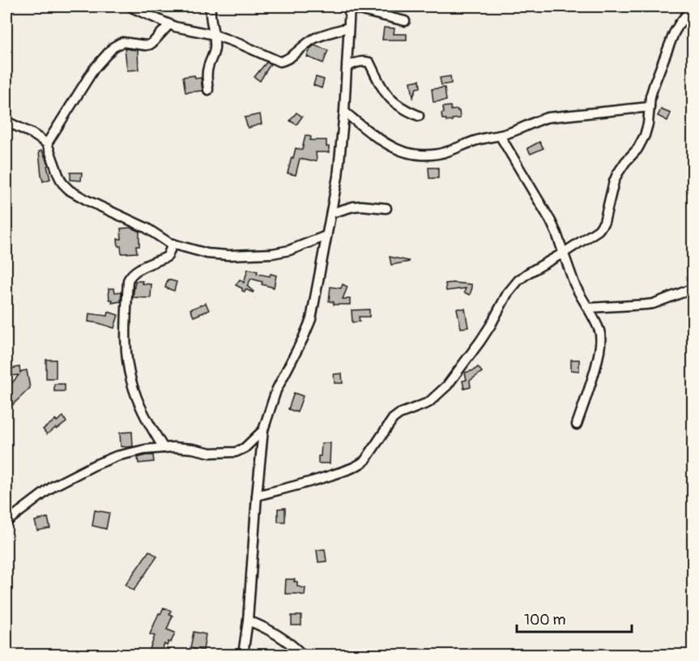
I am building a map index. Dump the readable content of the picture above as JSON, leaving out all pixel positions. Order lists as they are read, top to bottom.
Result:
{
  "scale_bar": "100 m"
}
